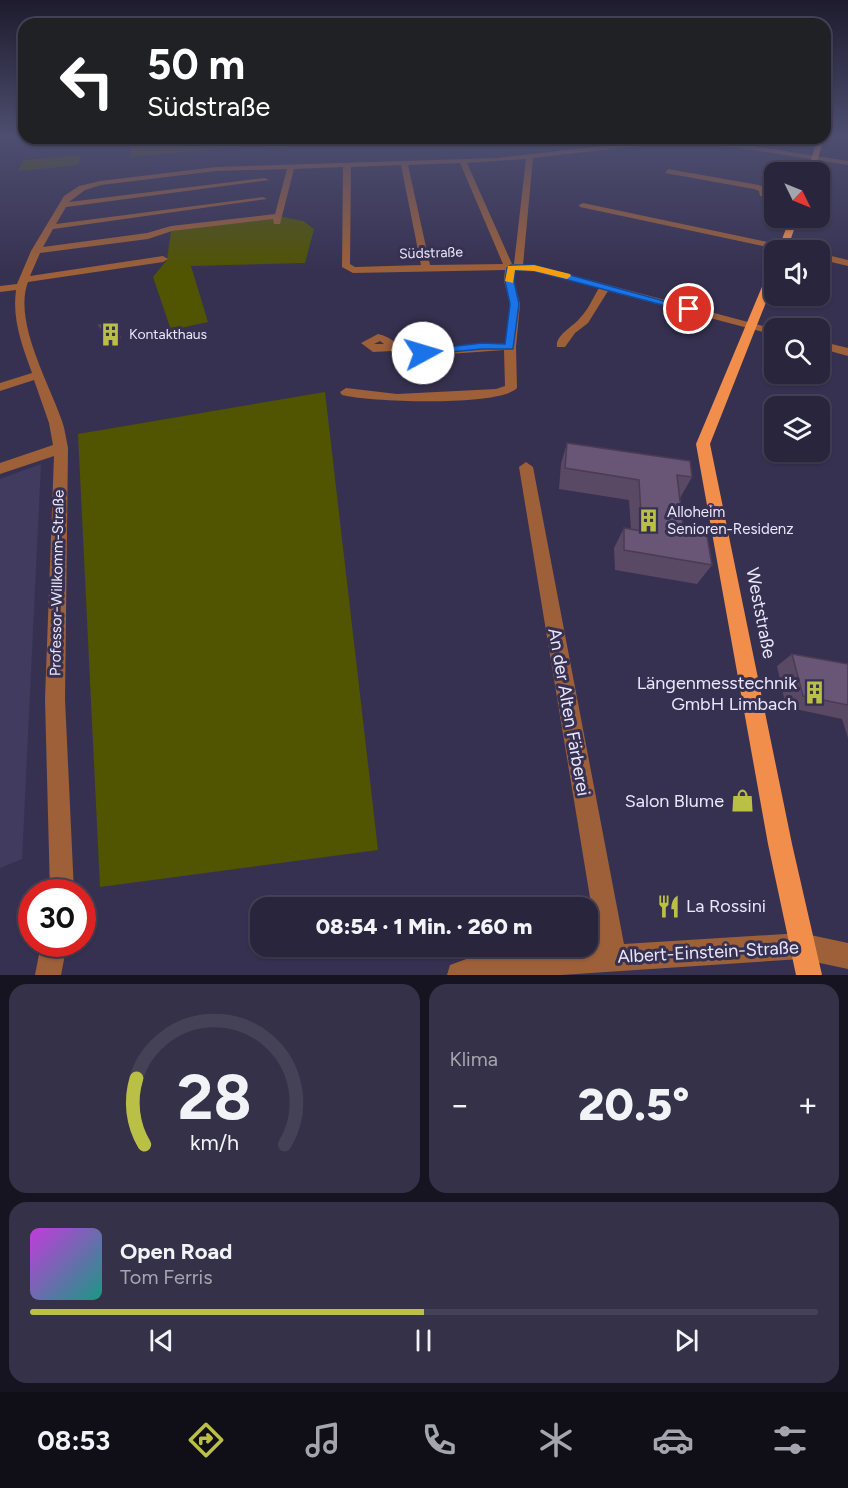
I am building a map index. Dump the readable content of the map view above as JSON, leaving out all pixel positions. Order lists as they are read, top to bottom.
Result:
{
  "streets": {
    "main road": ["Weststraße"],
    "street": [
      "Südstraße",
      "Professor-Willkomm-Straße",
      "An der Alten Färberei",
      "Albert-Einstein-Straße"
    ]
  },
  "crossings": [
    ["Südstraße", "Weststraße"],
    ["Weststraße", "Albert-Einstein-Straße"],
    ["An der Alten Färberei", "Albert-Einstein-Straße"]
  ],
  "places": {
    "building": ["Kontakthaus", "Alloheim Senioren-Residenz", "Längenmesstechnik GmbH Limbach"],
    "shop": ["Salon Blume"],
    "restaurant": ["La Rossini"]
  },
  "north": "bottom right",
  "page": {
    "turn": ["50 m", "Südstraße"],
    "limit": "30",
    "trip": "08:54 · 1 Min. · 260 m",
    "tile": "Klima",
    "heat": ["−", "20.5°", "+"],
    "song": ["Open Road", "Tom Ferris"],
    "tabs": "08:53",
    "gauge": ["28", "km/h"]
  }
}
